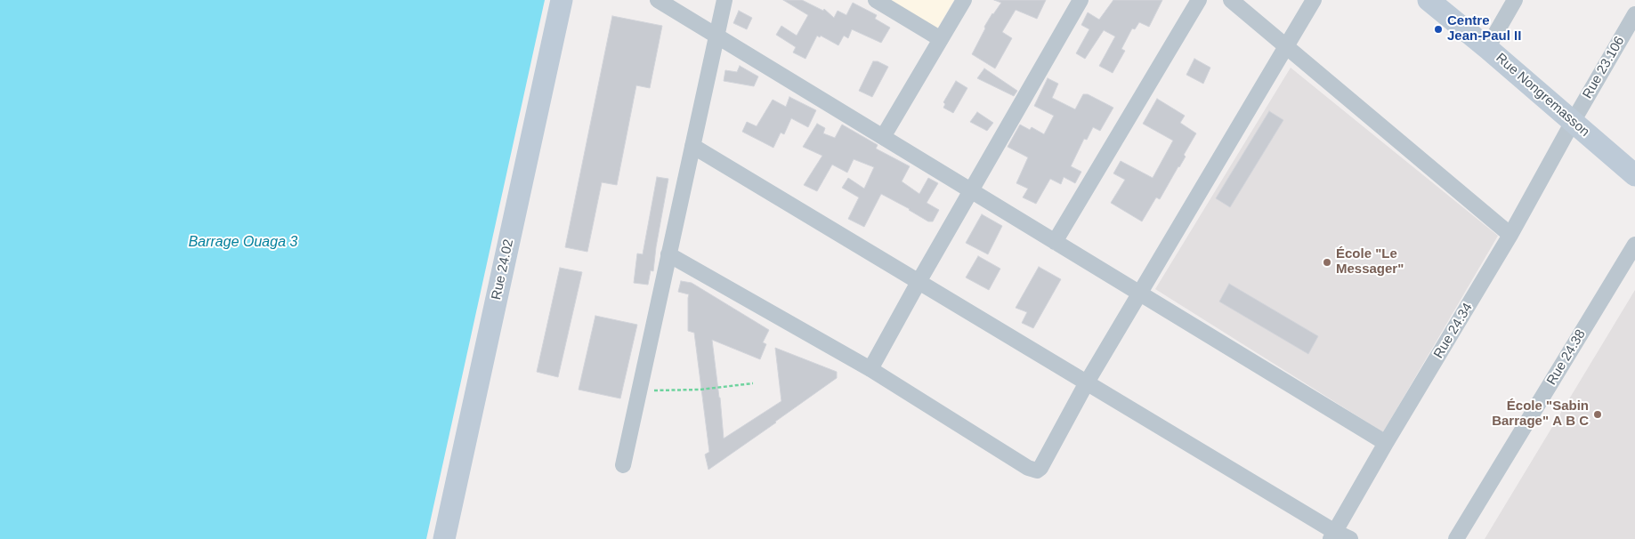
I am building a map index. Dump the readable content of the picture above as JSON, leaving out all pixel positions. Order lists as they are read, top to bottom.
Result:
{
  "streets": {
    "street": [
      "Rue 23.106",
      "Rue Nongremasson",
      "Rue 24.02",
      "Rue 24.34",
      "Rue 24.38"
    ]
  },
  "crossings": [
    ["Rue 23.106", "Rue Nongremasson"],
    ["Rue 23.106", "Rue 24.34"],
    ["Rue Nongremasson", "Rue 24.34"]
  ],
  "water": ["Barrage Ouaga 3"],
  "places": ["Centre Jean-Paul II", "École \"Le Messager\"", "École \"Sabin Barrage\" A B C"]
}
